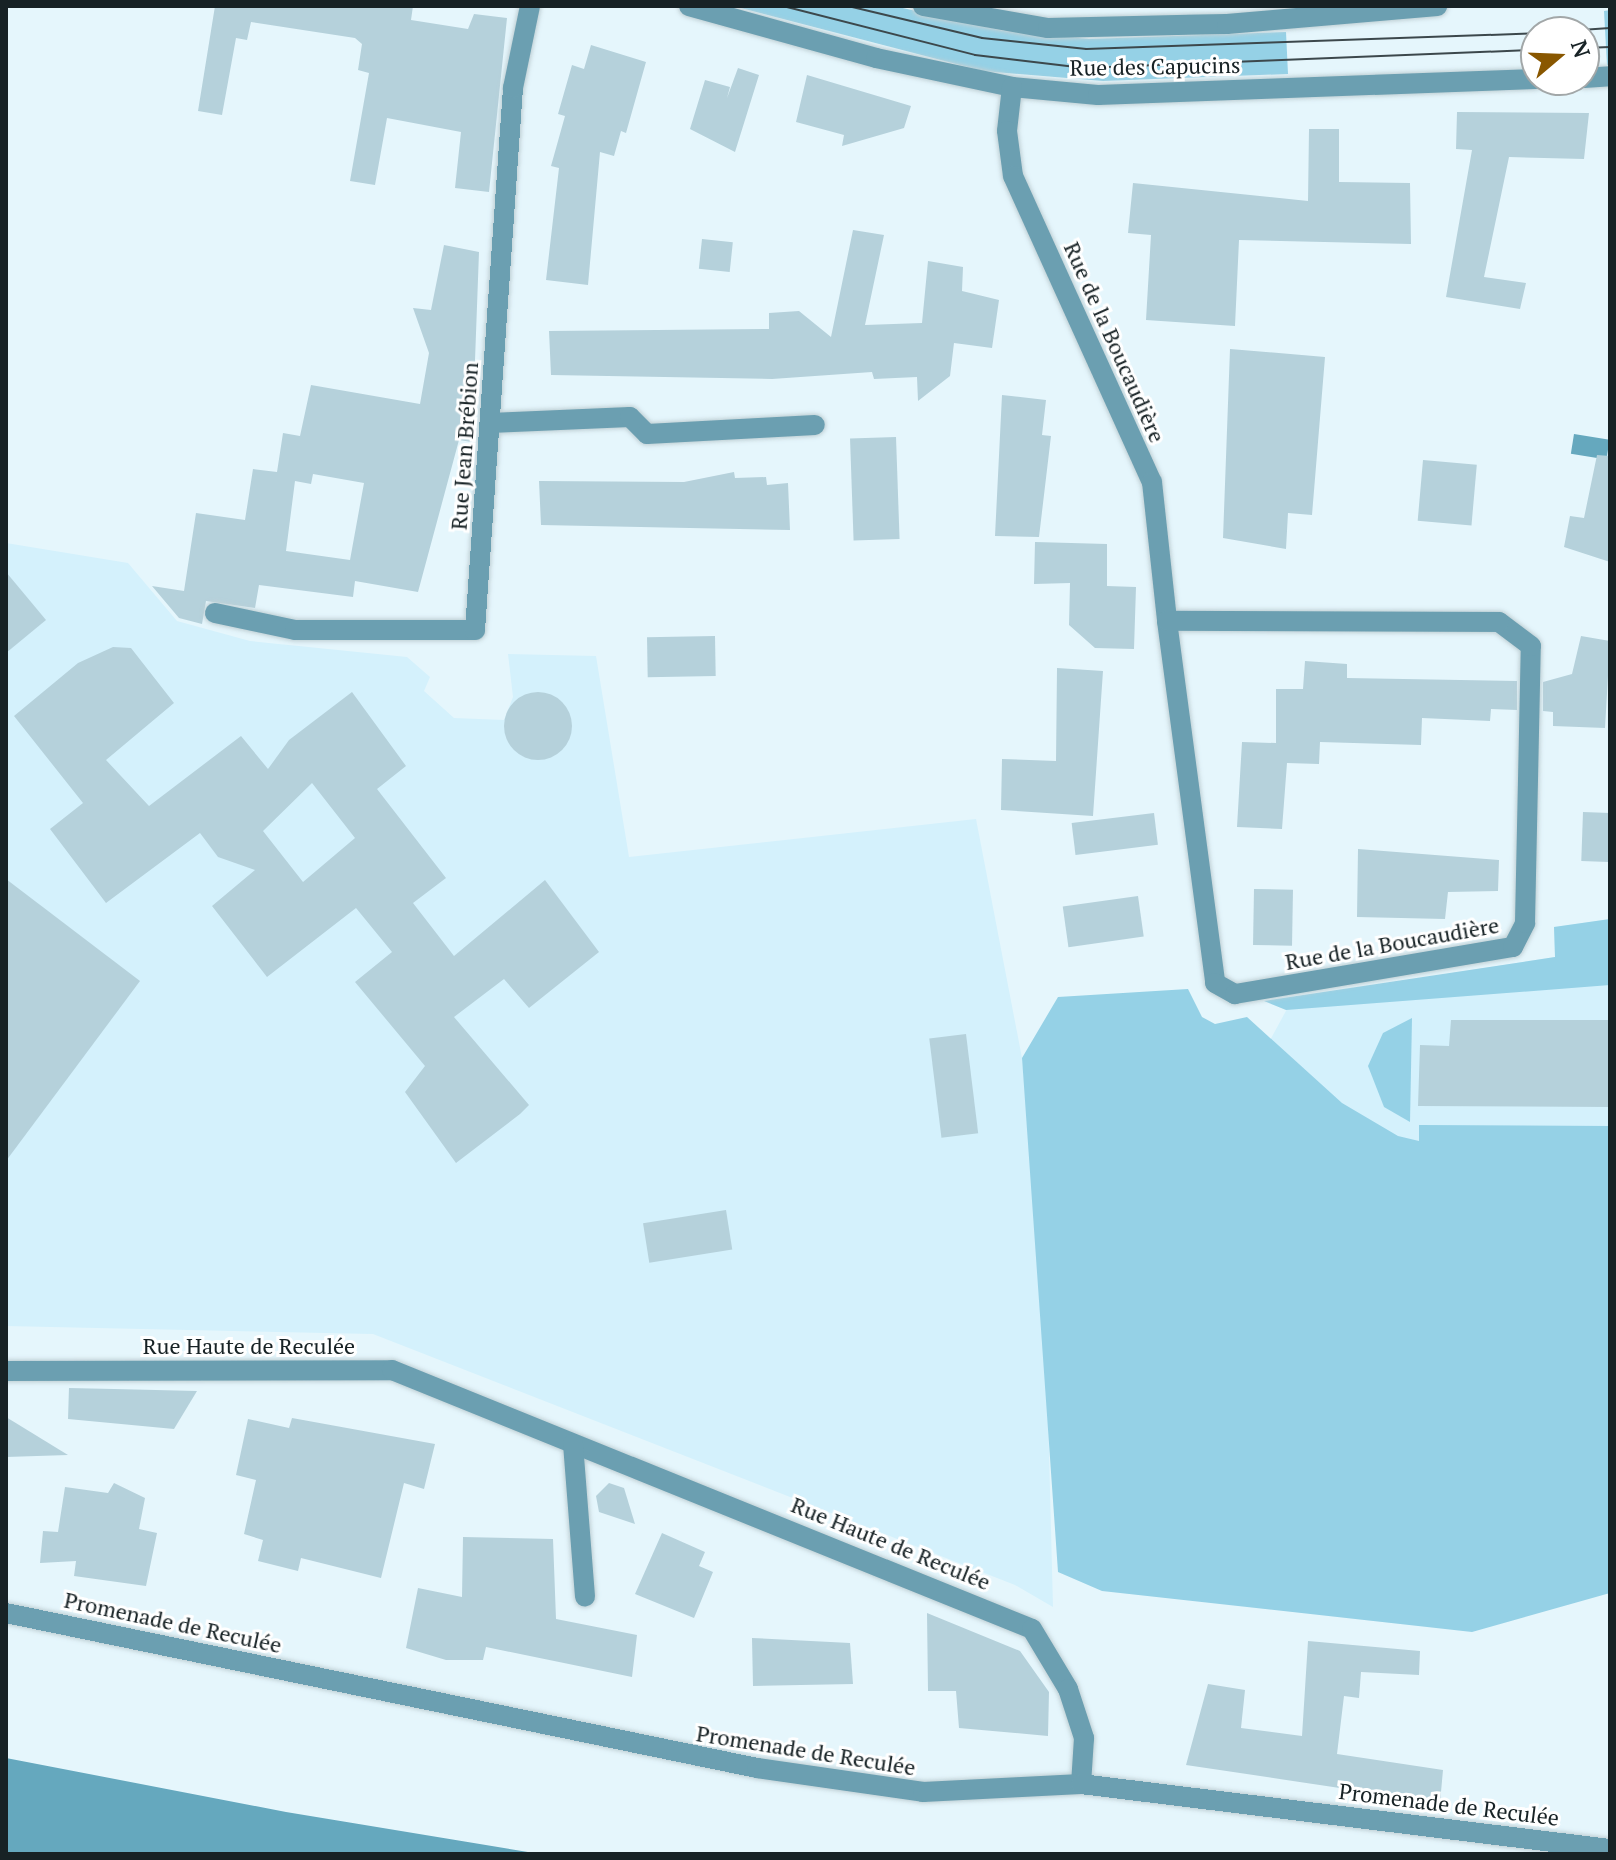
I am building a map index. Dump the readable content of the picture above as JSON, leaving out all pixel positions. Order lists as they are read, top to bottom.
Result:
{
  "streets": {
    "street": [
      "Rue des Capucins",
      "Rue de la Boucaudière",
      "Rue Jean Brébion",
      "Rue Haute de Reculée",
      "Promenade de Reculée"
    ]
  },
  "crossings": [
    ["Rue des Capucins", "Rue de la Boucaudière"],
    ["Rue Haute de Reculée", "Promenade de Reculée"]
  ],
  "north": "right"
}
